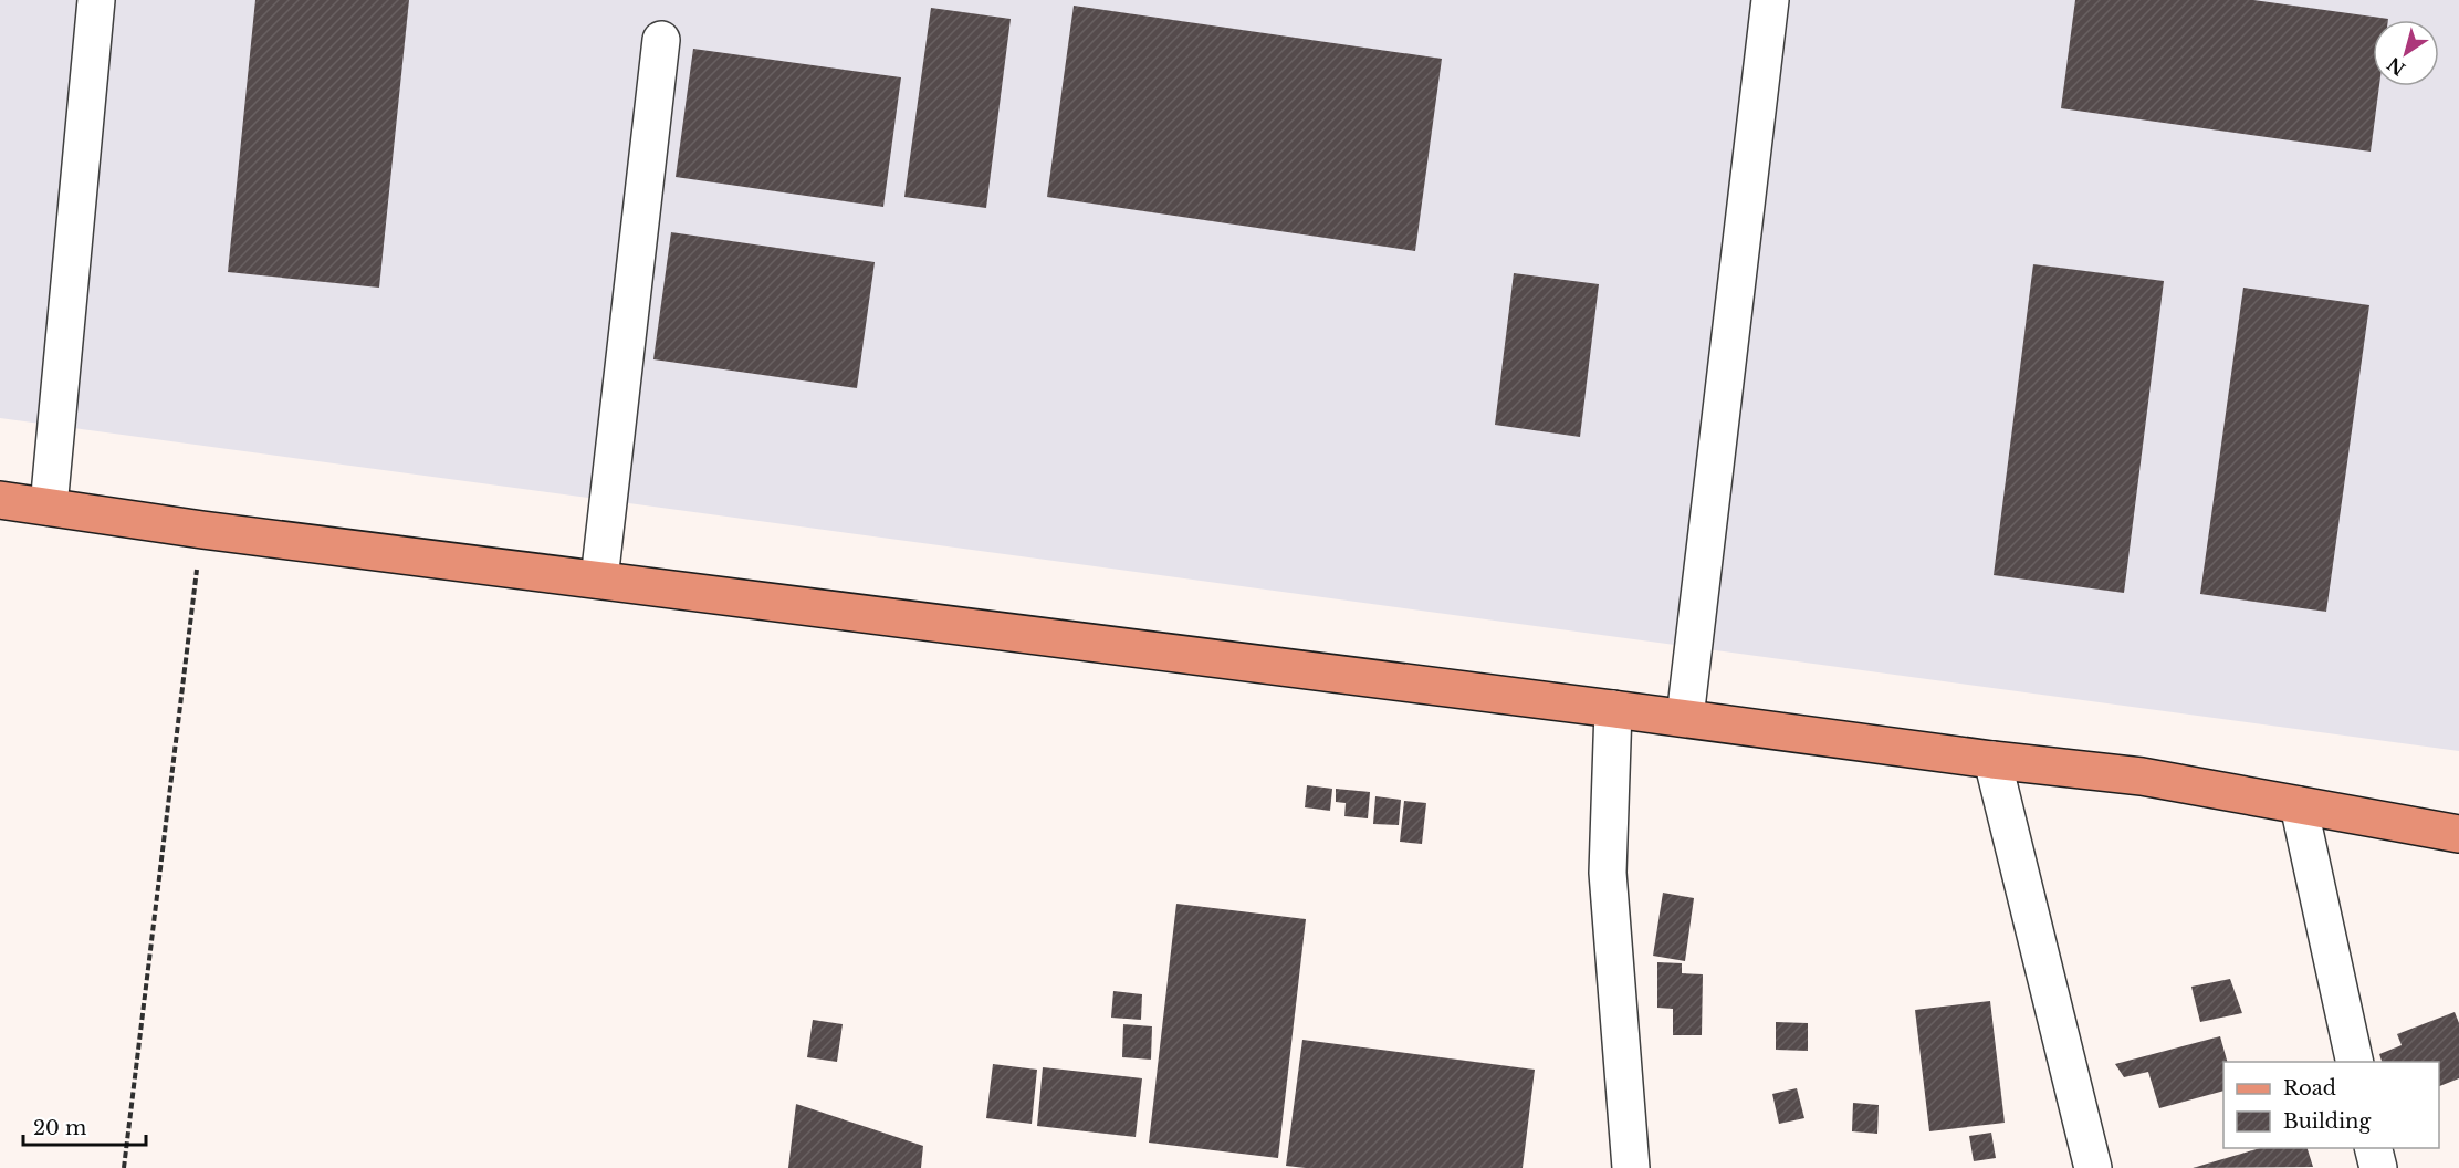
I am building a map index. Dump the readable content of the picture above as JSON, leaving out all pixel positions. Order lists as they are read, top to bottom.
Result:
{
  "legend": ["Road", "Building"],
  "scale_bar": "20 m",
  "north": "bottom left"
}
